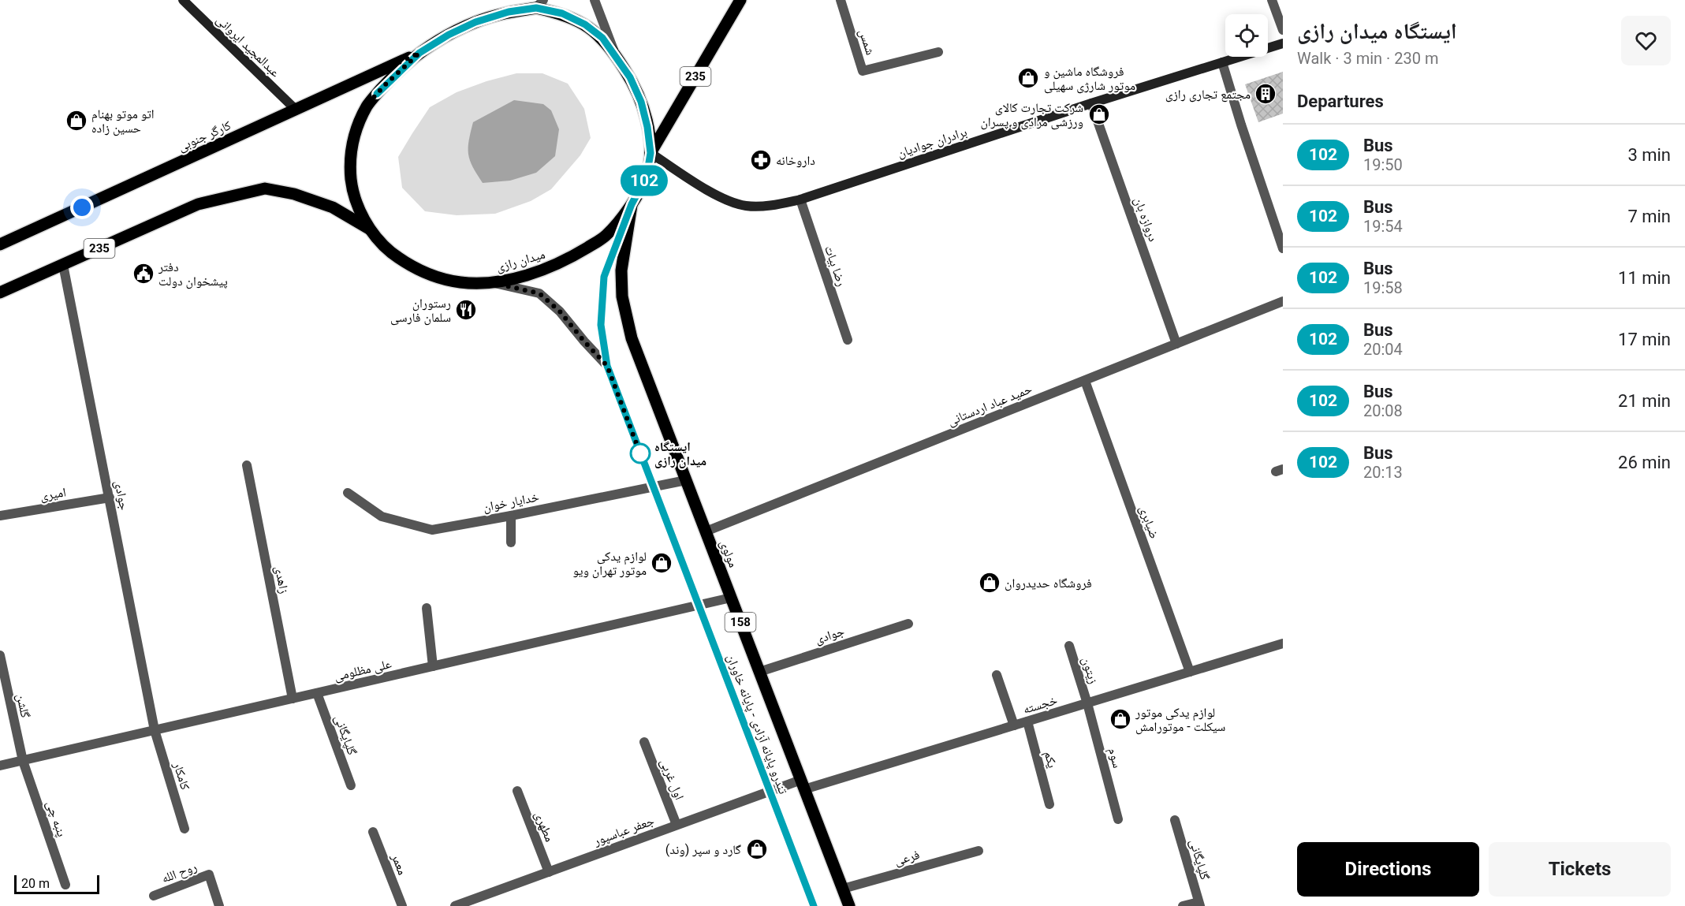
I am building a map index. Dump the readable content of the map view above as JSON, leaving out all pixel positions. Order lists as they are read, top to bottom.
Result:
{
  "streets": {
    "main road": [
      "235",
      "کارگر جنوبی",
      "میدان رازی",
      "مولوی",
      "158"
    ],
    "street": [
      "شمس",
      "عبدالمجید ایروانی",
      "برادران جوادیان",
      "دروازه بان",
      "رضا بیات",
      "حمید عباد اردستانی",
      "امیری",
      "جوادی",
      "خدایار خوان",
      "ضیابری",
      "زاهدی",
      "علی مظلومی",
      "زیتون",
      "خجسته",
      "گلشن",
      "تندرو پایانه آزادی - پایانه خاوران",
      "گلپایگانی",
      "سوم",
      "یکم",
      "کامکار",
      "اول غربی",
      "پنبه چی",
      "مطهری",
      "جعفر عباسپور",
      "فرعی",
      "معمر",
      "روح الله"
    ]
  },
  "crossings": [
    ["عبدالمجید ایروانی", "کارگر جنوبی"],
    ["235", "برادران جوادیان"],
    ["235", "میدان رازی"],
    ["235", "جوادی"],
    ["کارگر جنوبی", "میدان رازی"],
    ["برادران جوادیان", "دروازه بان"],
    ["برادران جوادیان", "میدان رازی"],
    ["برادران جوادیان", "رضا بیات"],
    ["دروازه بان", "حمید عباد اردستانی"],
    ["میدان رازی", "مولوی"],
    ["حمید عباد اردستانی", "ضیابری"],
    ["حمید عباد اردستانی", "مولوی"],
    ["امیری", "جوادی"],
    ["جوادی", "مولوی"],
    ["جوادی", "علی مظلومی"],
    ["جوادی", "کامکار"],
    ["خدایار خوان", "مولوی"],
    ["خدایار خوان", "تندرو پایانه آزادی - پایانه خاوران"],
    ["ضیابری", "خجسته"],
    ["مولوی", "علی مظلومی"],
    ["مولوی", "خجسته"],
    ["مولوی", "جعفر عباسپور"],
    ["مولوی", "فرعی"],
    ["زاهدی", "علی مظلومی"],
    ["علی مظلومی", "گلشن"],
    ["علی مظلومی", "تندرو پایانه آزادی - پایانه خاوران"],
    ["علی مظلومی", "گلپایگانی"],
    ["علی مظلومی", "کامکار"],
    ["علی مظلومی", "پنبه چی"],
    ["زیتون", "خجسته"],
    ["زیتون", "سوم"],
    ["خجسته", "سوم"],
    ["خجسته", "یکم"],
    ["خجسته", "جعفر عباسپور"],
    ["گلشن", "پنبه چی"],
    ["تندرو پایانه آزادی - پایانه خاوران", "جعفر عباسپور"],
    ["اول غربی", "جعفر عباسپور"],
    ["مطهری", "جعفر عباسپور"]
  ],
  "places": {
    "shop": [
      "فروشگاه ماشين و موتور شارژی سهيلی",
      "شرکت تجارت کالای ورزشی مرادی و پسران",
      "اتو موتو بهنام حسین زاده",
      "لوازم یدکی موتور تهران ویو",
      "فروشگاه حدیدروان",
      "لوازم یدکی موتور سیکلت - موتورامش",
      "گارد و سپر (وند)"
    ],
    "building": ["مجتمع تجاری رازی"],
    "pharmacy": ["داروخانه"],
    "public building": ["دفتر پیشخوان دولت"],
    "restaurant": ["رستوران سلمان فارسی"],
    "other": ["ایستگاه میدان رازی"]
  },
  "lines": ["bus line 102"],
  "scale_bar": "20 m",
  "page": {
    "on_map": "102",
    "heading": [
      ["ایستگاه میدان رازی", "Walk · 3 min · 230 m"],
      "Departures"
    ],
    "list": [
      {
        "mark": "102",
        "name": "Bus",
        "note": "19:50",
        "value": "3 min"
      },
      {
        "mark": "102",
        "name": "Bus",
        "note": "19:54",
        "value": "7 min"
      },
      {
        "mark": "102",
        "name": "Bus",
        "note": "19:58",
        "value": "11 min"
      },
      {
        "mark": "102",
        "name": "Bus",
        "note": "20:04",
        "value": "17 min"
      },
      {
        "mark": "102",
        "name": "Bus",
        "note": "20:08",
        "value": "21 min"
      },
      {
        "mark": "102",
        "name": "Bus",
        "note": "20:13",
        "value": "26 min"
      }
    ],
    "buttons": ["Directions", "Tickets"],
    "scale": "20 m"
  }
}
